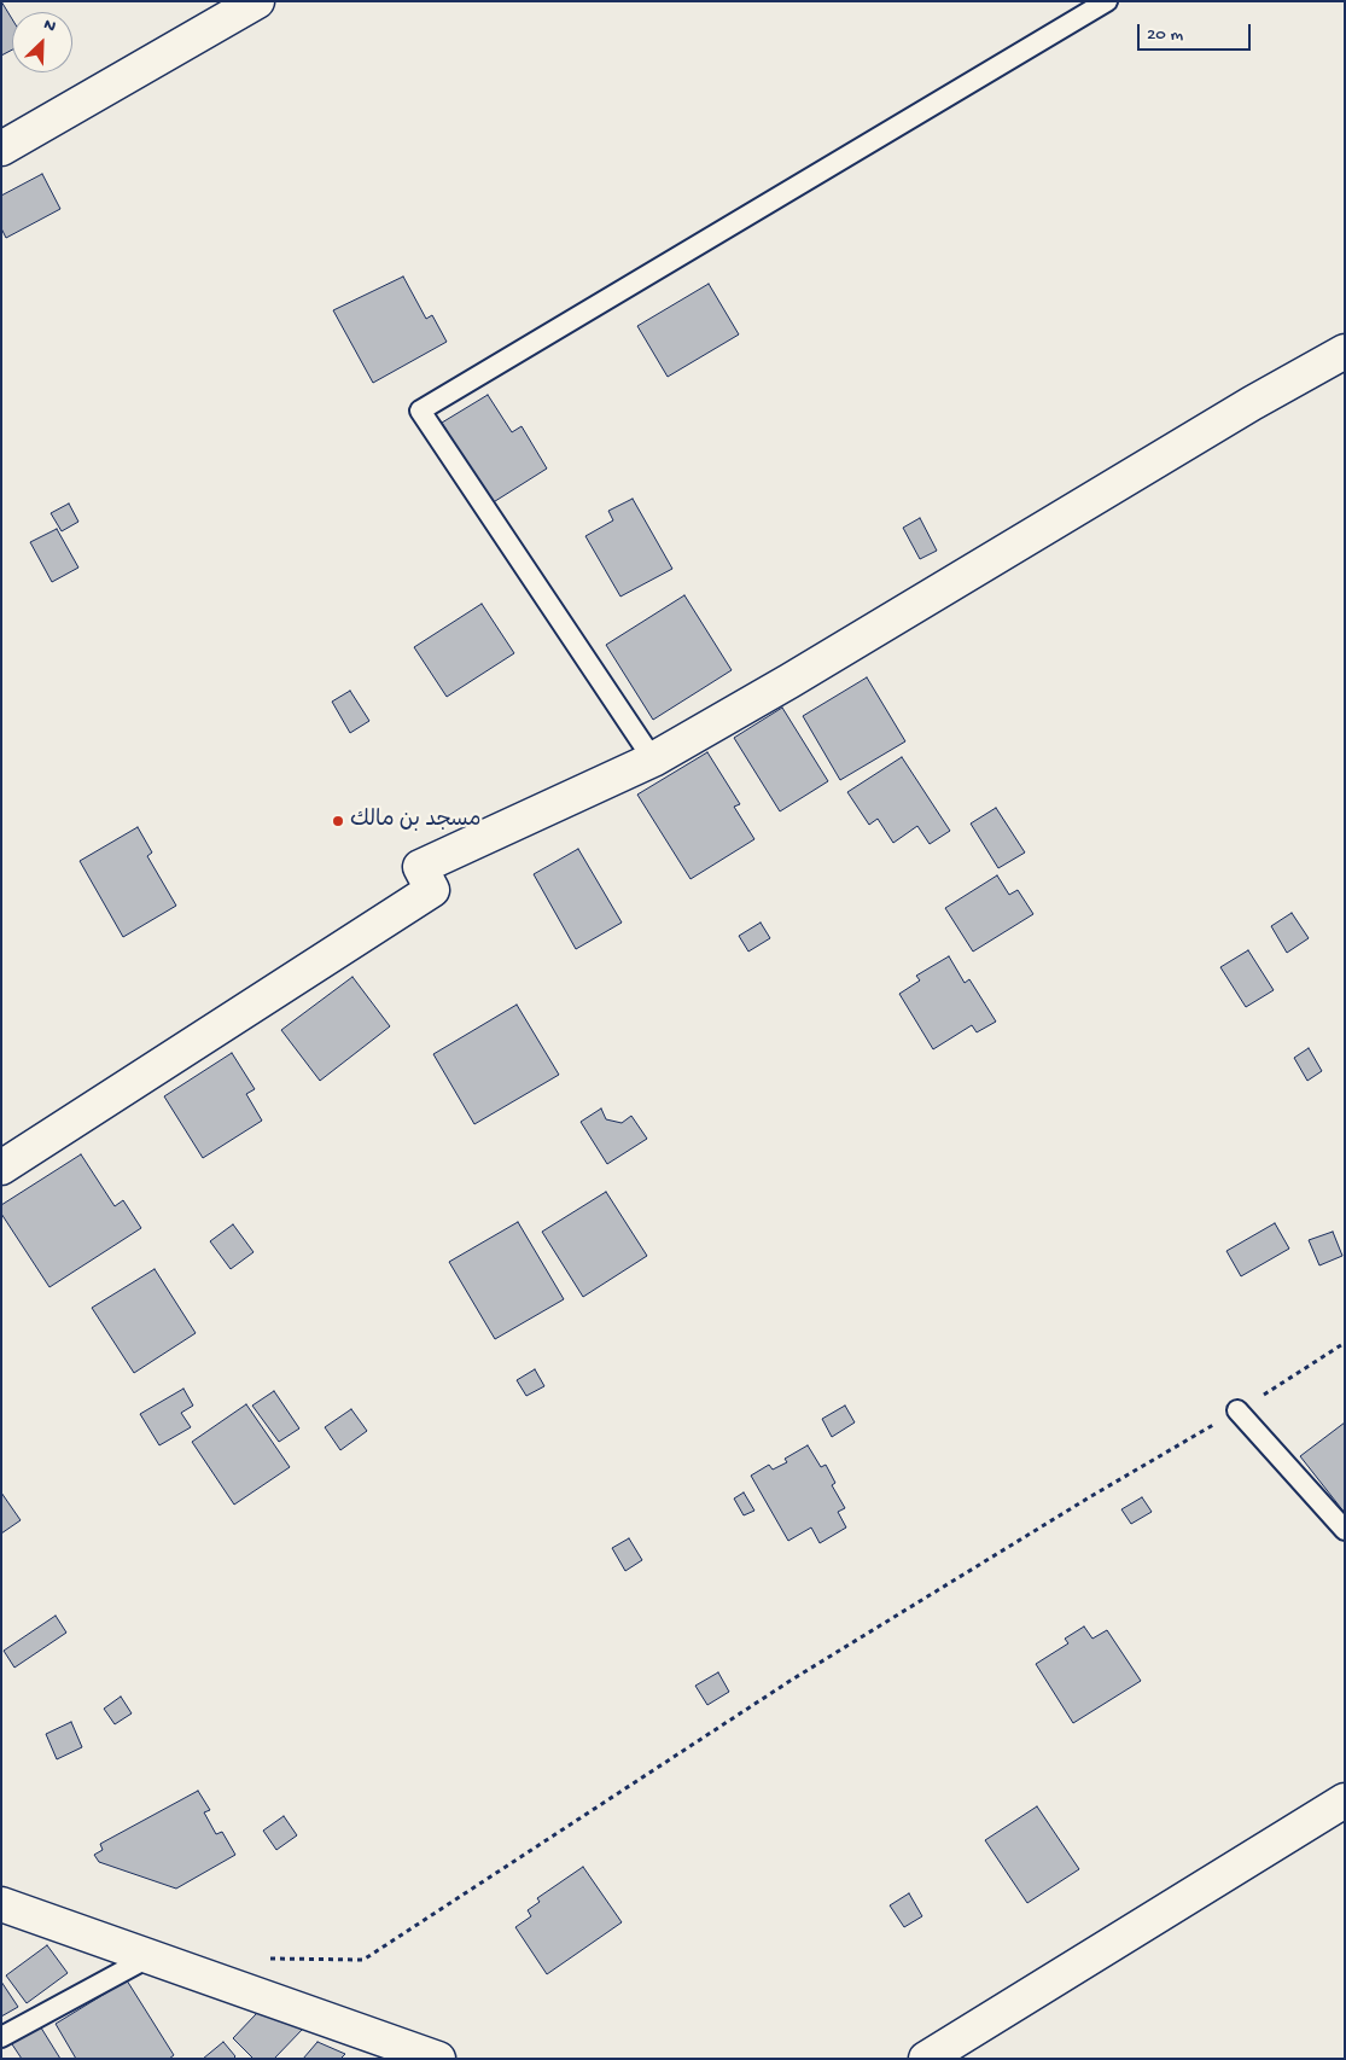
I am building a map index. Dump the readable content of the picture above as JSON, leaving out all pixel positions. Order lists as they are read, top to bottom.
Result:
{
  "places": ["مسجد بن مالك"],
  "scale_bar": "20 m",
  "north": "top right"
}
